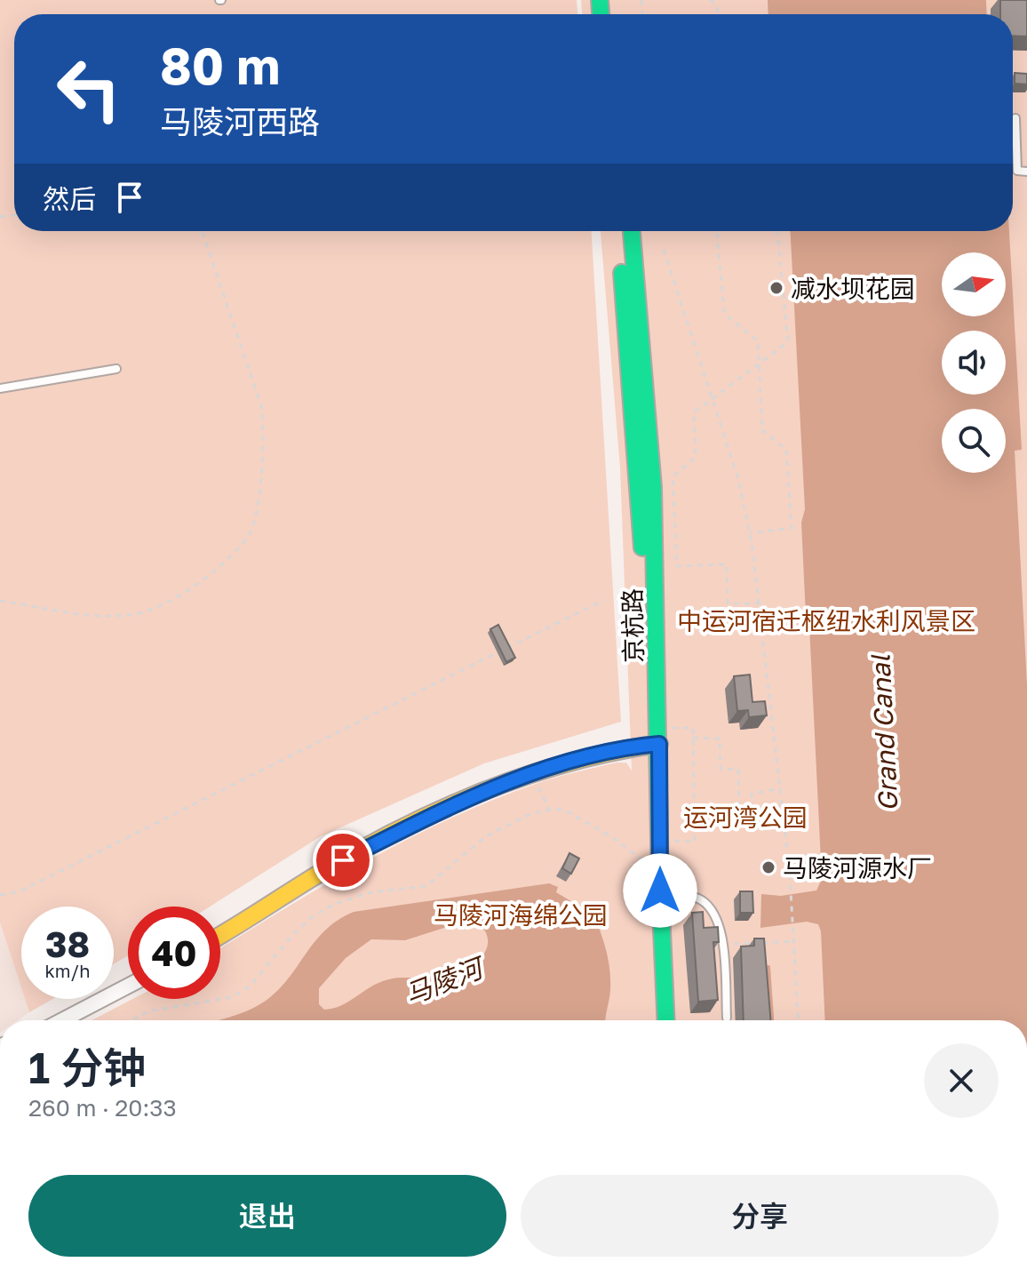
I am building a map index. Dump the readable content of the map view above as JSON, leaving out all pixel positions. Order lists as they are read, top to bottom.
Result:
{
  "streets": {
    "street": ["京杭路"]
  },
  "water": ["Grand Canal", "马陵河"],
  "parks": ["中运河宿迁枢纽水利风景区", "运河湾公园", "马陵河海绵公园"],
  "places": ["减水坝花园", "马陵河源水厂"],
  "north": "right",
  "page": {
    "turn": ["80 m", "马陵河西路"],
    "then": "然后",
    "speed": "38 km/h",
    "limit": "40",
    "heading": ["1 分钟", "260 m · 20:33"],
    "buttons": ["退出", "分享"]
  }
}
